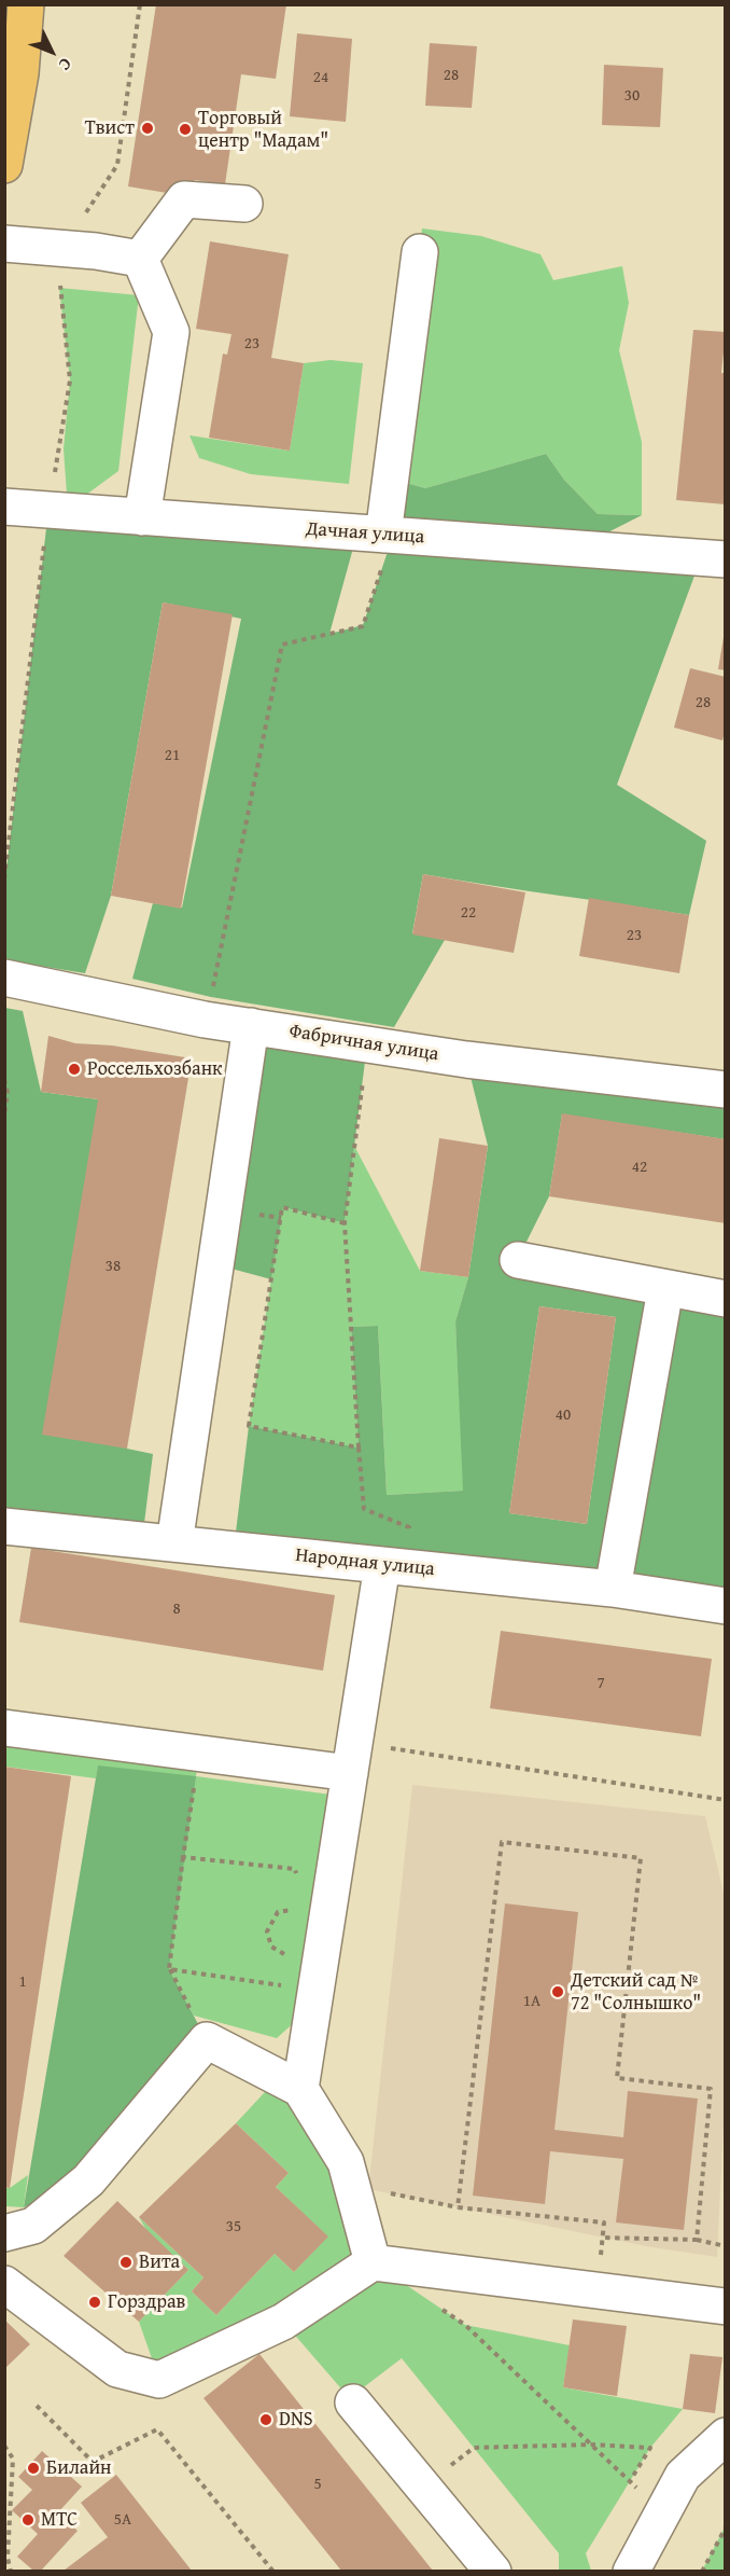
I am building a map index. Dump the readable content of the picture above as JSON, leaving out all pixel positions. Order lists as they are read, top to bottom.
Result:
{
  "streets": {
    "street": ["Дачная улица", "Фабричная улица", "Народная улица"]
  },
  "places": [
    "Твист",
    "Торговый центр \"Мадам\"",
    "Россельхозбанк",
    "Детский сад № 72 \"Солнышко\"",
    "Вита",
    "Горздрав",
    "DNS",
    "Билайн",
    "МТС"
  ],
  "house_numbers": [
    "28",
    "24",
    "30",
    "23",
    "28",
    "21",
    "22",
    "23",
    "42",
    "38",
    "40",
    "8",
    "7",
    "1",
    "1А",
    "35",
    "5",
    "5А"
  ],
  "north": "bottom right"
}
